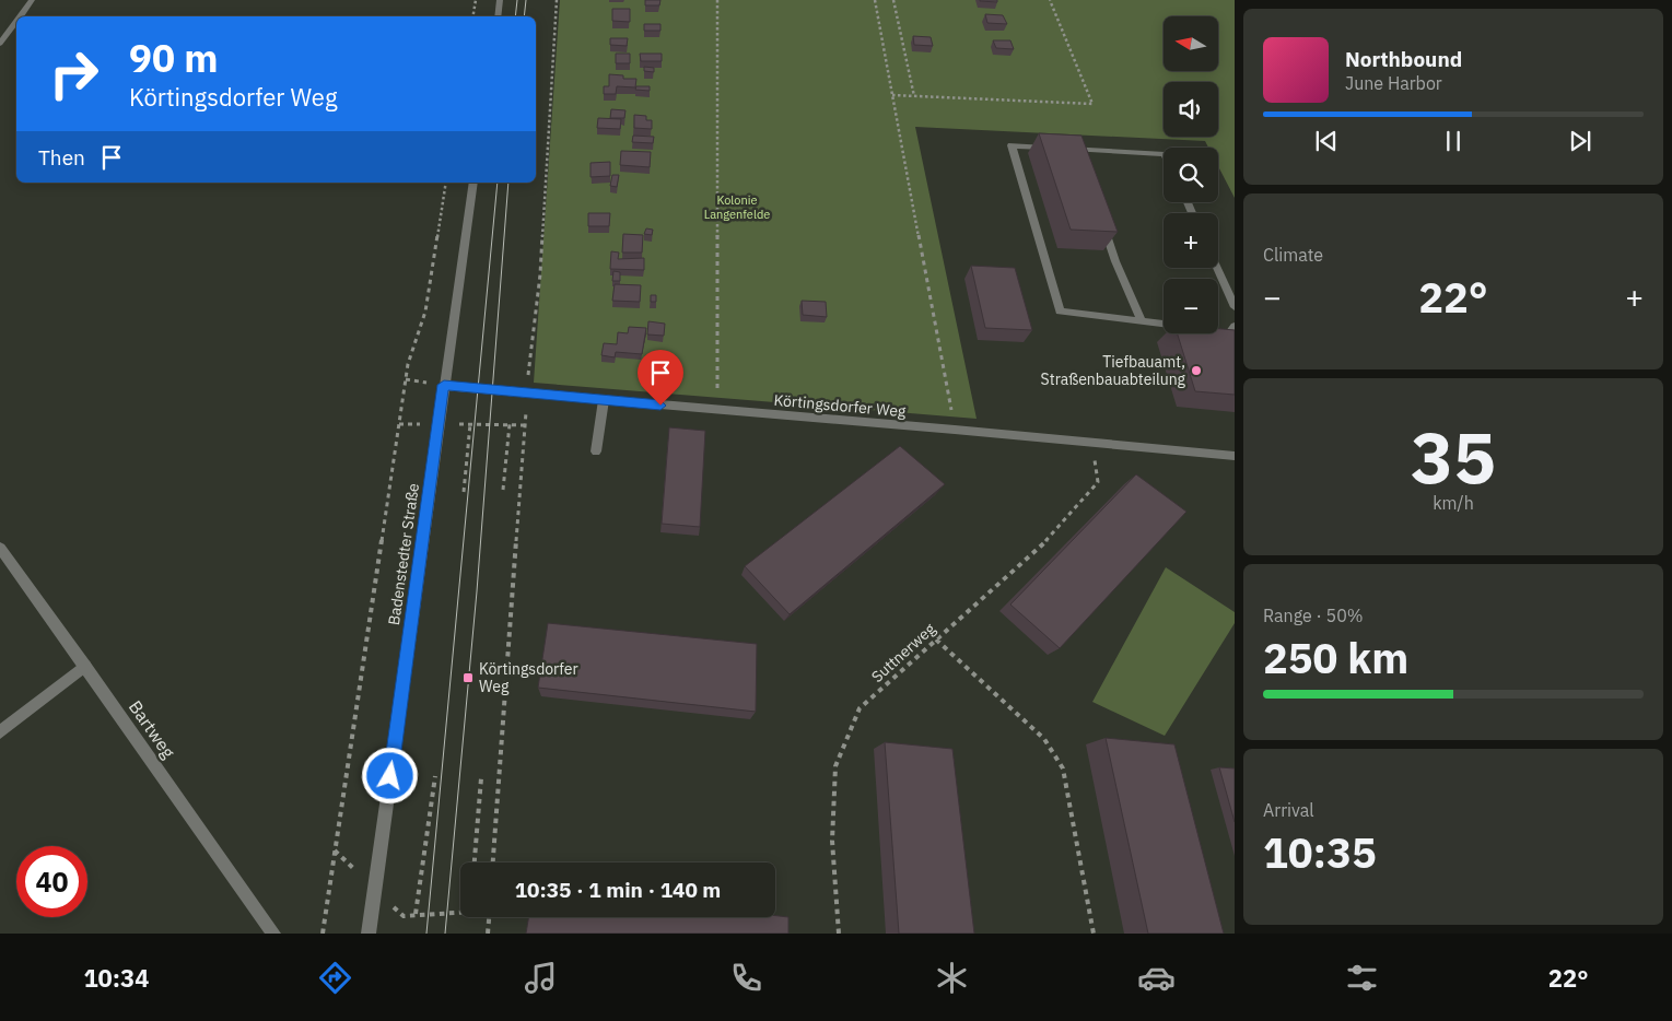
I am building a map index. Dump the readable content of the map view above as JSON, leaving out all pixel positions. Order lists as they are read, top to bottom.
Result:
{
  "streets": {
    "street": ["Körtingsdorfer Weg", "Badenstedter Straße", "Bartweg"],
    "path": ["Suttnerweg"]
  },
  "crossings": [
    ["Körtingsdorfer Weg", "Badenstedter Straße"],
    ["Körtingsdorfer Weg", "Suttnerweg"]
  ],
  "parks": ["Kolonie Langenfelde"],
  "places": {
    "other": ["Tiefbauamt, Straßenbauabteilung"],
    "transit": ["Körtingsdorfer Weg"]
  },
  "north": "left",
  "page": {
    "map_buttons": ["+", "−"],
    "turn": ["90 m", "Körtingsdorfer Weg"],
    "song": ["Northbound", "June Harbor"],
    "then": "Then",
    "tile": [
      "Climate",
      ["35", "km/h"],
      ["Range · 50%", "250 km"],
      ["Arrival", "10:35"]
    ],
    "heat": ["−", "22°", "+"],
    "limit": "40",
    "trip": "10:35 · 1 min · 140 m",
    "tabs": ["10:34", "22°"]
  }
}
